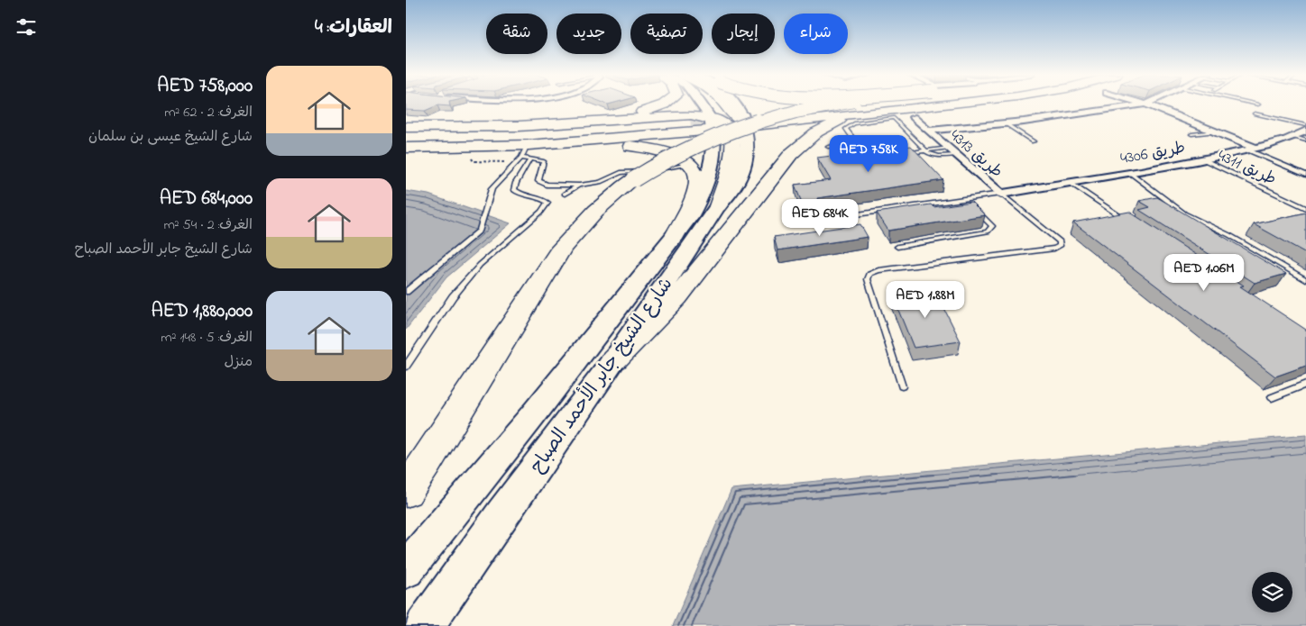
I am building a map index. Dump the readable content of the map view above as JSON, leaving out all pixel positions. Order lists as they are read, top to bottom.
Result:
{
  "streets": {
    "main road": ["شارع الشيخ جابر الأحمد الصباح"],
    "street": ["طريق 4306", "طريق 4313"],
    "lane": ["طريق 4311"]
  },
  "crossings": [
    ["طريق 4306", "طريق 4313"],
    ["طريق 4306", "طريق 4311"]
  ],
  "page": {
    "heading": "العقارات: 4",
    "chip": [
      "شراء",
      "إيجار",
      "تصفية",
      "جديد",
      "شقة"
    ],
    "list": [
      {
        "name": "AED 758,000",
        "note": "الغرف: 2 · 62 m² · شارع الشيخ عيسى بن سلمان"
      },
      {
        "name": "AED 684,000",
        "note": "الغرف: 2 · 54 m² · شارع الشيخ جابر الأحمد الصباح"
      },
      {
        "name": "AED 1,880,000",
        "note": "الغرف: 5 · 148 m² · منزل"
      }
    ],
    "price": [
      "AED 758K",
      "AED 684K",
      "AED 1.06M",
      "AED 1.88M"
    ]
  }
}
